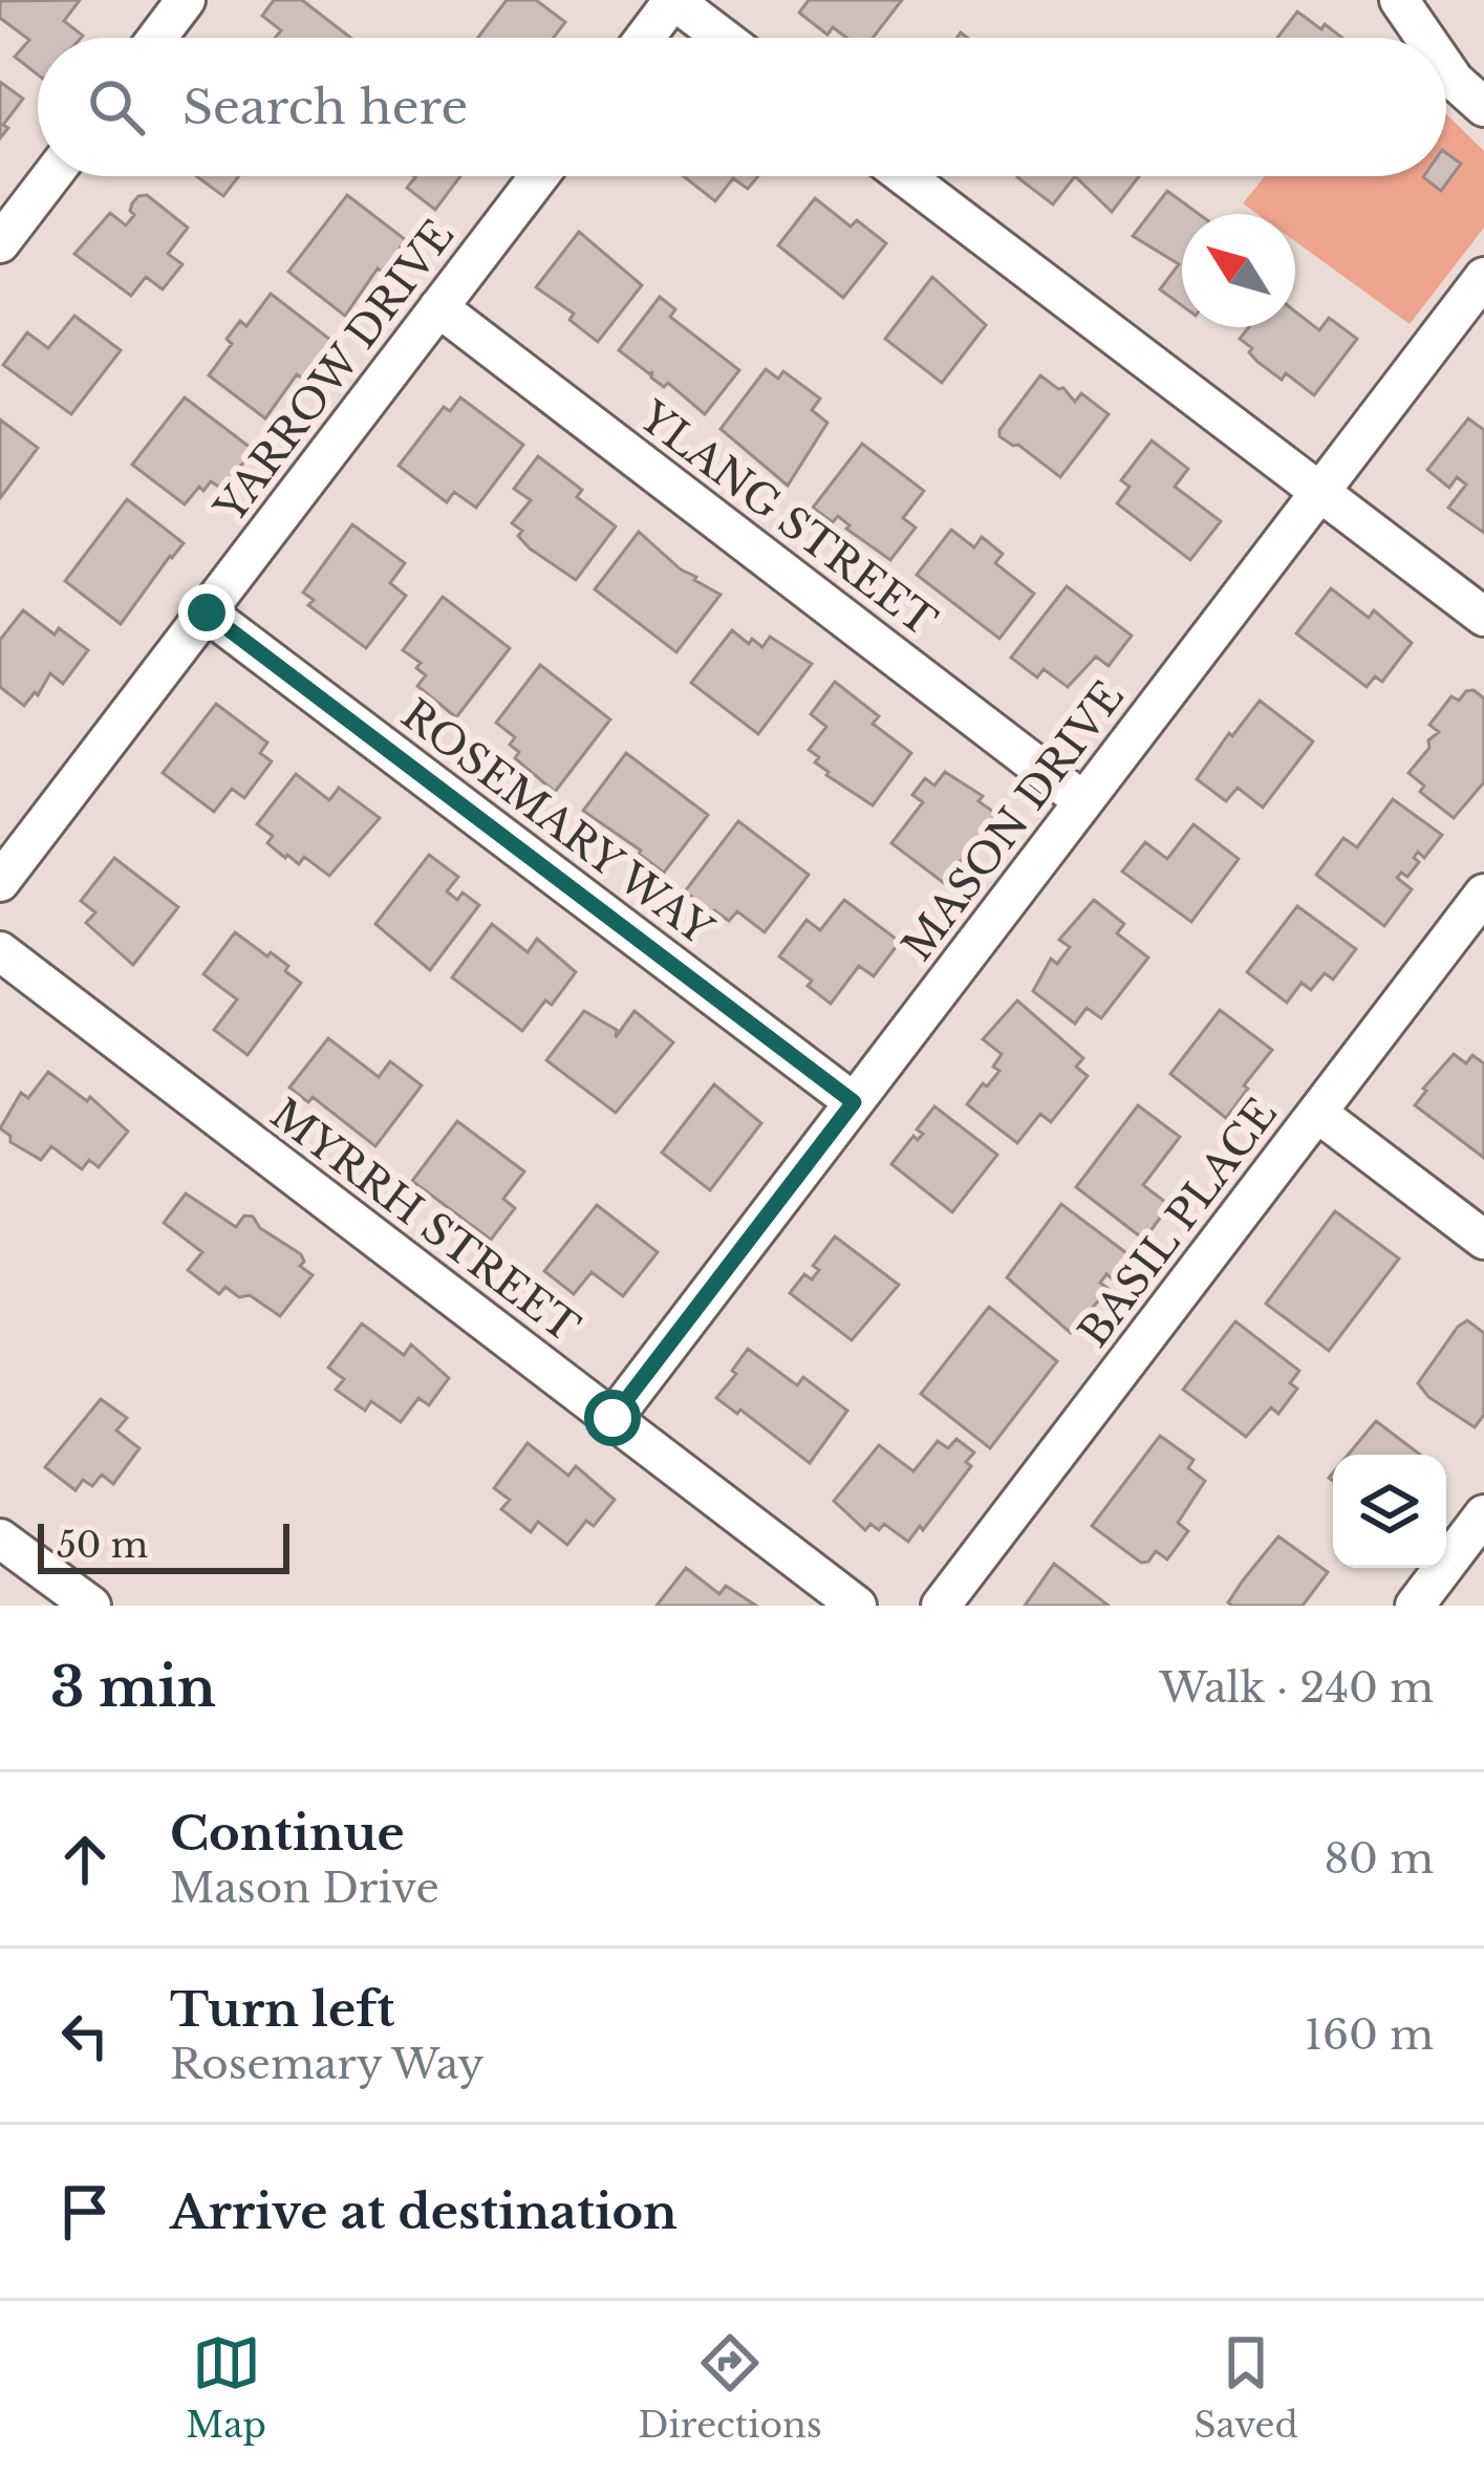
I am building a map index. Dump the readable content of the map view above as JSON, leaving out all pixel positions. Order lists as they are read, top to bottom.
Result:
{
  "streets": {
    "street": [
      "YARROW DRIVE",
      "YLANG STREET",
      "MASON DRIVE",
      "ROSEMARY WAY",
      "MYRRH STREET",
      "BASIL PLACE"
    ]
  },
  "crossings": [
    ["YARROW DRIVE", "YLANG STREET"],
    ["YARROW DRIVE", "ROSEMARY WAY"],
    ["YLANG STREET", "MASON DRIVE"],
    ["MASON DRIVE", "ROSEMARY WAY"],
    ["MASON DRIVE", "MYRRH STREET"]
  ],
  "scale_bar": "50 m",
  "north": "top left",
  "page": {
    "search": "Search here",
    "scale": "50 m",
    "heading": ["3 min", "Walk · 240 m"],
    "list": [
      ["Continue", "Mason Drive", "80 m"],
      ["Turn left", "Rosemary Way", "160 m"],
      "Arrive at destination"
    ],
    "nav": ["Map", "Directions", "Saved"]
  }
}
